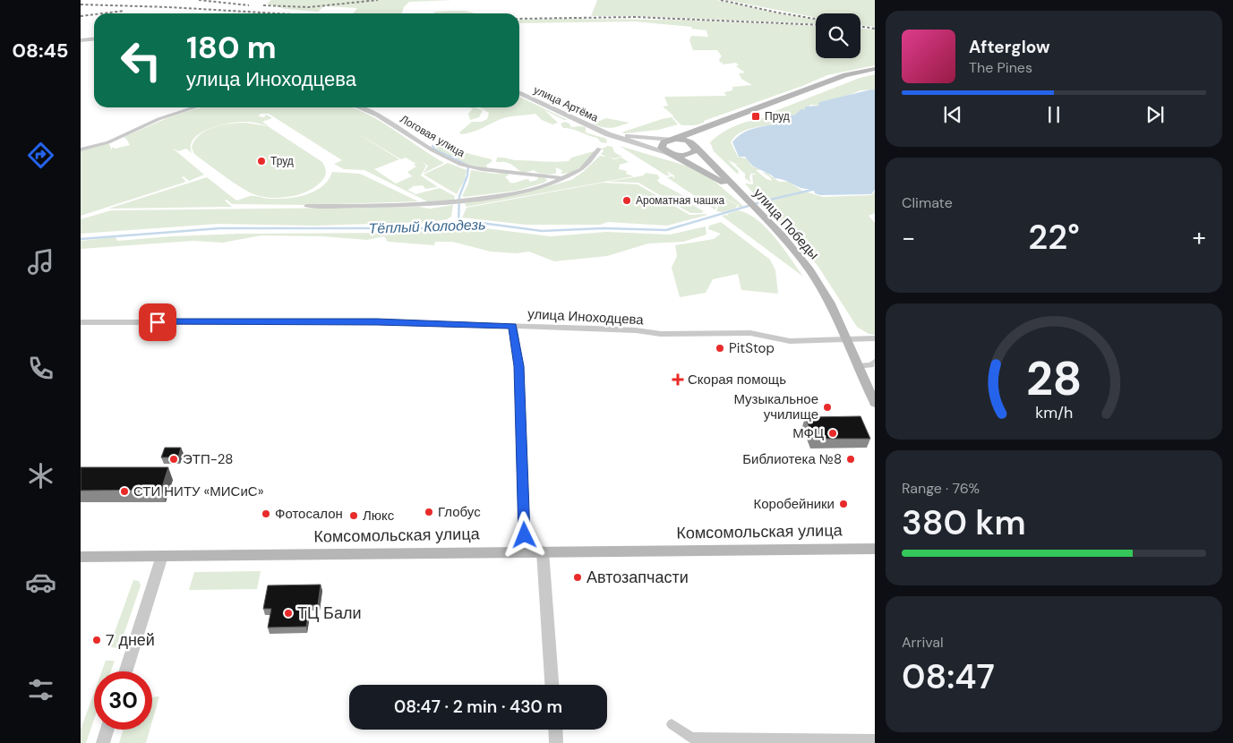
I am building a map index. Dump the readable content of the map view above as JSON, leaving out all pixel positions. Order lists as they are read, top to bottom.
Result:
{
  "streets": {
    "main road": ["улица Победы", "Комсомольская улица"],
    "street": ["улица Артёма", "Логовая улица", "улица Иноходцева"]
  },
  "crossings": [
    ["улица Победы", "улица Иноходцева"]
  ],
  "water": ["Тёплый Колодезь"],
  "places": {
    "transit": ["Пруд"],
    "other": [
      "Труд",
      "Ароматная чашка",
      "PitStop",
      "Музыкальное училище",
      "МФЦ",
      "ЭТП-28",
      "Библиотека №8",
      "СТИ НИТУ «МИСиС»",
      "Коробейники",
      "Глобус",
      "Фотосалон",
      "Люкс",
      "Автозапчасти",
      "ТЦ Бали",
      "7 дней"
    ],
    "health": ["Скорая помощь"]
  },
  "page": {
    "tabs": "08:45",
    "turn": ["180 m", "улица Иноходцева"],
    "song": ["Afterglow", "The Pines"],
    "tile": [
      "Climate",
      ["Range · 76%", "380 km"],
      ["Arrival", "08:47"]
    ],
    "heat": ["−", "22°", "+"],
    "limit": "30",
    "trip": "08:47 · 2 min · 430 m",
    "gauge": ["28", "km/h"]
  }
}
